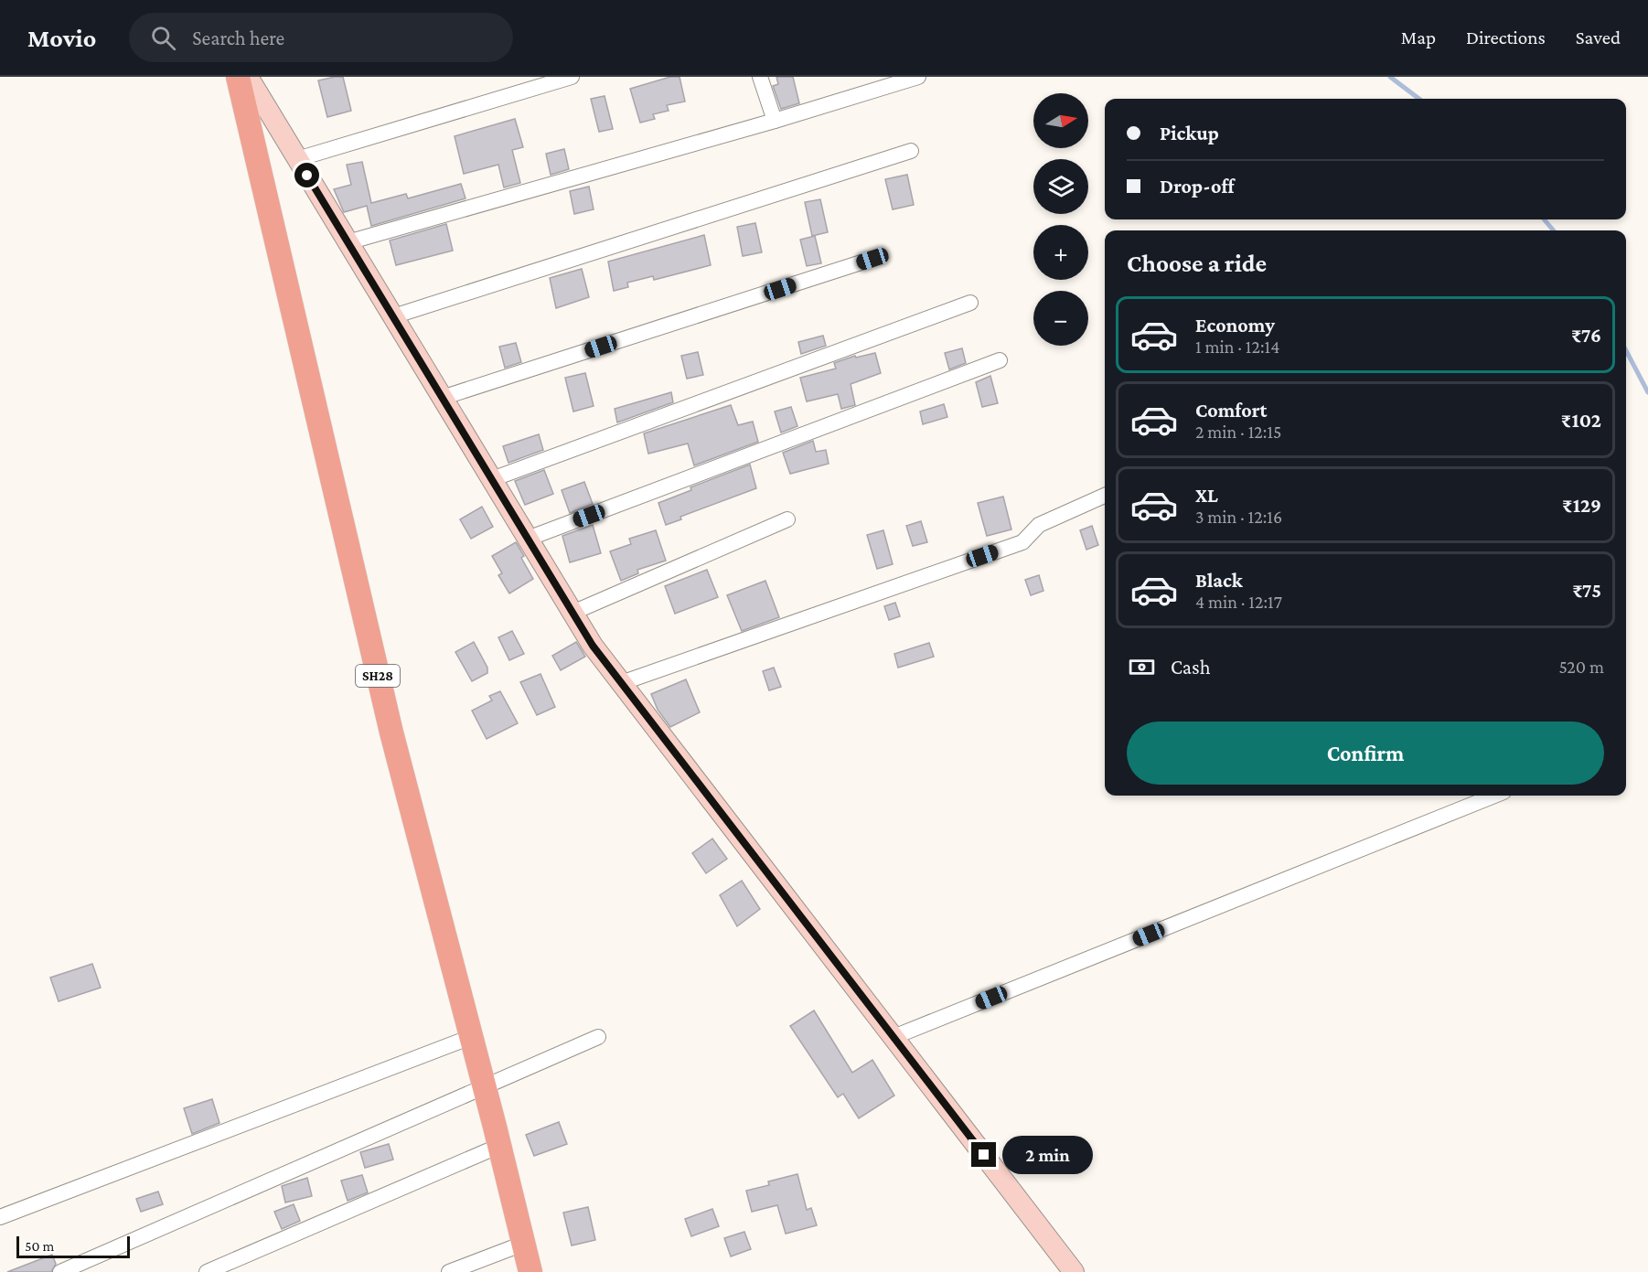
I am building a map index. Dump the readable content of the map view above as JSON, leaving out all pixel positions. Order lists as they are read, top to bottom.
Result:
{
  "streets": {
    "main road": ["SH28"]
  },
  "scale_bar": "50 m",
  "north": "right",
  "page": {
    "header": "Movio",
    "search": "Search here",
    "nav": ["Map", "Directions", "Saved"],
    "map_buttons": ["+", "−"],
    "banner": ["Pickup", "Drop-off"],
    "heading": "Choose a ride",
    "list": [
      {
        "name": "Economy",
        "note": "1 min · 12:14",
        "value": "₹76"
      },
      {
        "name": "Comfort",
        "note": "2 min · 12:15",
        "value": "₹102"
      },
      {
        "name": "XL",
        "note": "3 min · 12:16",
        "value": "₹129"
      },
      {
        "name": "Black",
        "note": "4 min · 12:17",
        "value": "₹75"
      }
    ],
    "pay": ["Cash", "520 m"],
    "buttons": "Confirm",
    "bubble": "2 min",
    "scale": "50 m"
  }
}
